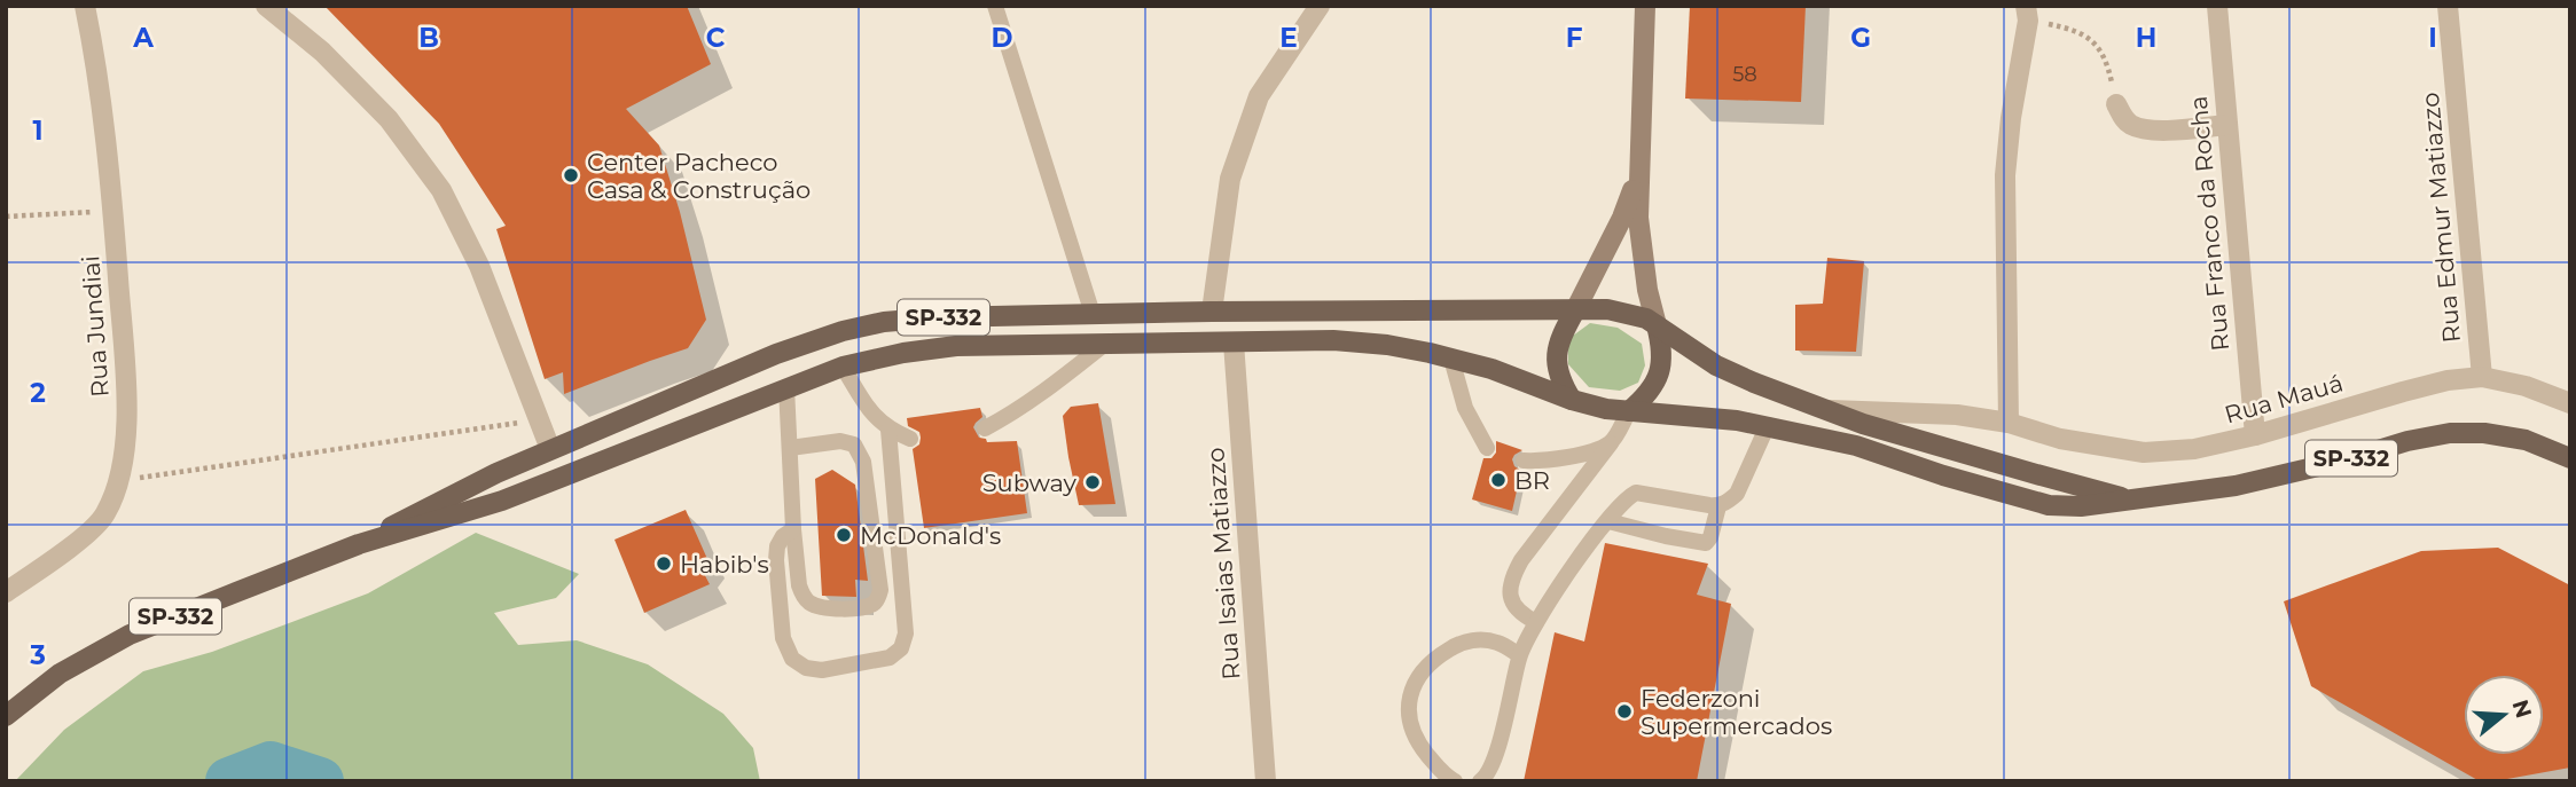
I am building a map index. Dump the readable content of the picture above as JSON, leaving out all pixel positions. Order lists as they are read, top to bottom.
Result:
{
  "streets": {
    "main road": ["SP-332"],
    "street": [
      "Rua Edmur Matiazzo",
      "Rua Franco da Rocha",
      "Rua Jundiai",
      "Rua Mauá",
      "Rua Isaias Matiazzo"
    ]
  },
  "crossings": [
    ["Rua Edmur Matiazzo", "Rua Mauá"],
    ["Rua Franco da Rocha", "Rua Mauá"],
    ["SP-332", "Rua Mauá"],
    ["SP-332", "Rua Isaias Matiazzo"]
  ],
  "places": [
    "Center Pacheco Casa & Construção",
    "BR",
    "Subway",
    "McDonald's",
    "Habib's",
    "Federzoni Supermercados"
  ],
  "house_numbers": ["58"],
  "north": "right",
  "grid": {
    "columns": [
      "A",
      "B",
      "C",
      "D",
      "E",
      "F",
      "G",
      "H",
      "I"
    ],
    "rows": ["1", "2", "3"]
  }
}
